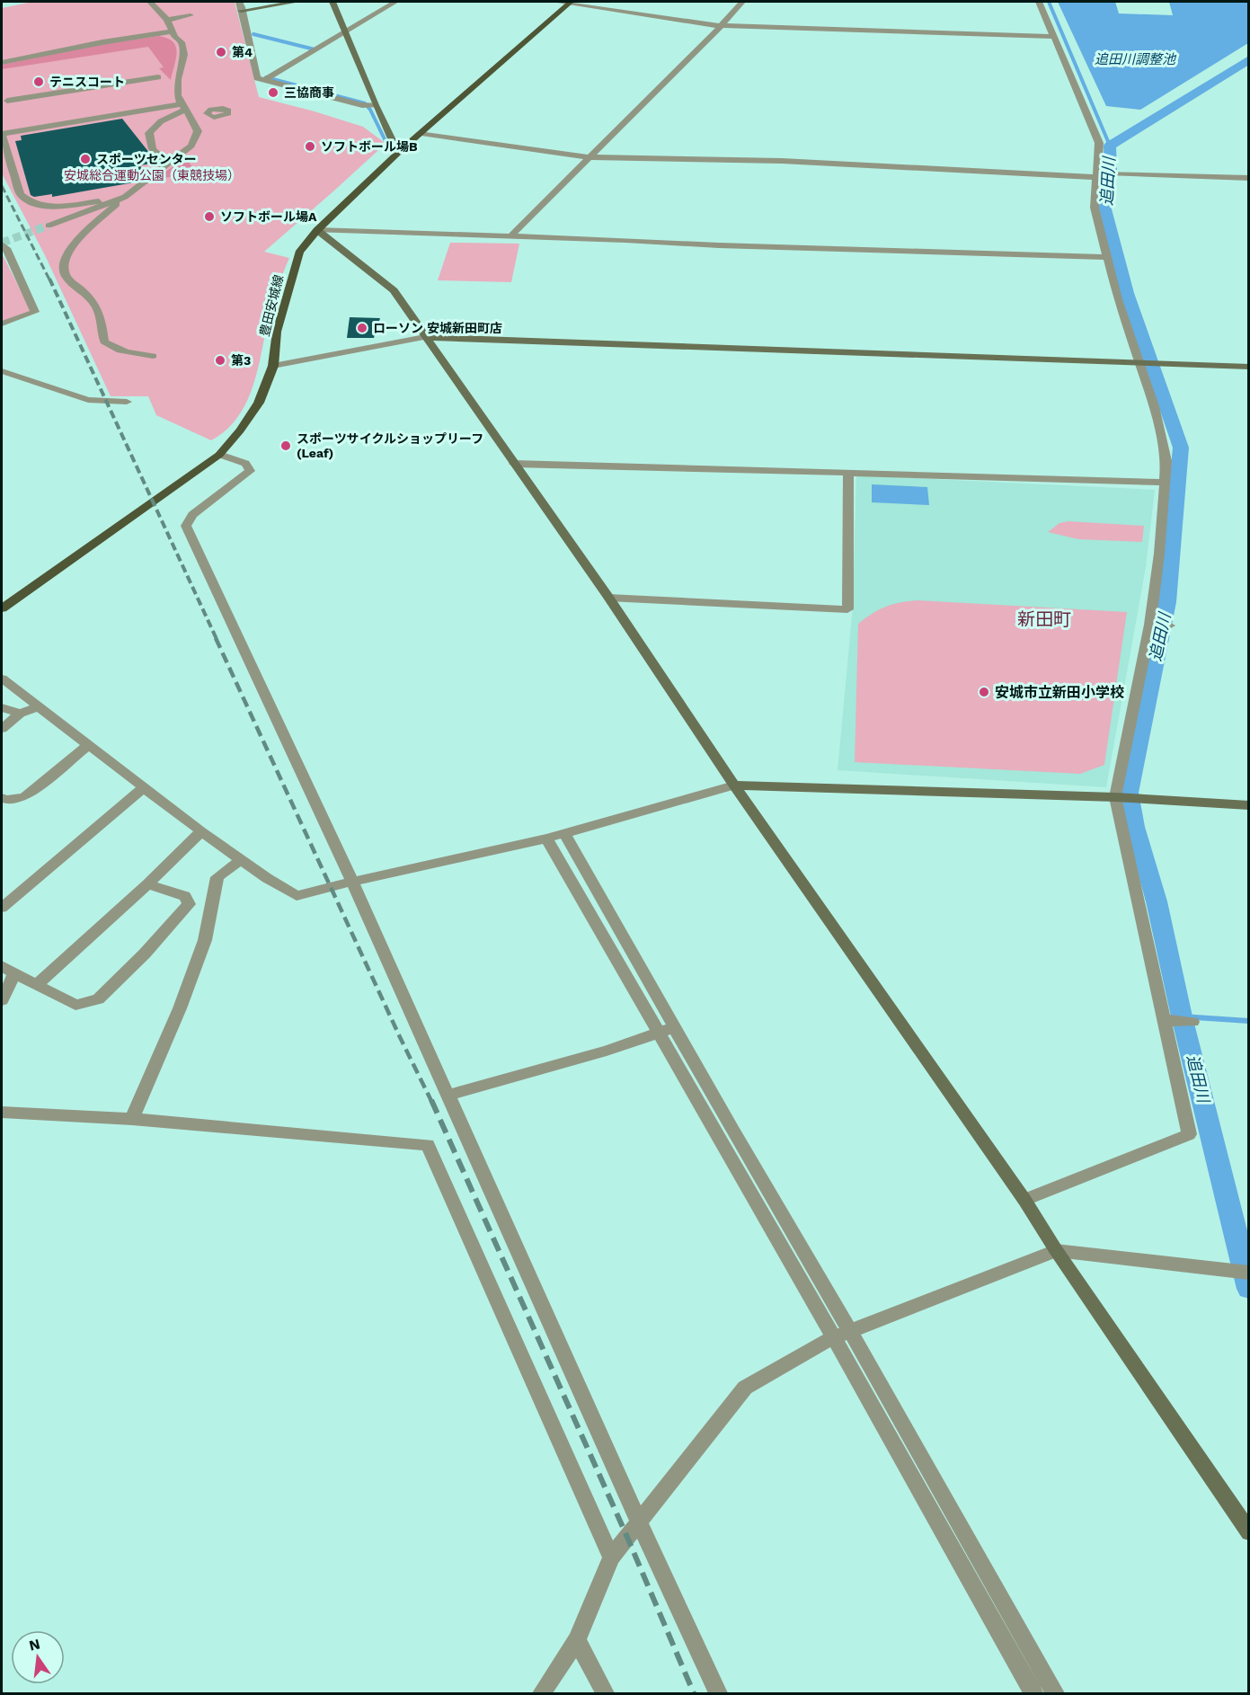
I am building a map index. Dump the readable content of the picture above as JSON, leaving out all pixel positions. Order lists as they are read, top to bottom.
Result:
{
  "streets": {
    "main road": ["豊田安城線"]
  },
  "districts": ["新田町"],
  "water": ["追田川調整池", "追田川"],
  "parks": ["安城総合運動公園（東競技場）"],
  "places": [
    "第4",
    "テニスコート",
    "三協商事",
    "ソフトボール場B",
    "スポーツセンター",
    "ソフトボール場A",
    "ローソン 安城新田町店",
    "第3",
    "スポーツサイクルショップリーフ (Leaf)",
    "安城市立新田小学校"
  ],
  "north": "top"
}
